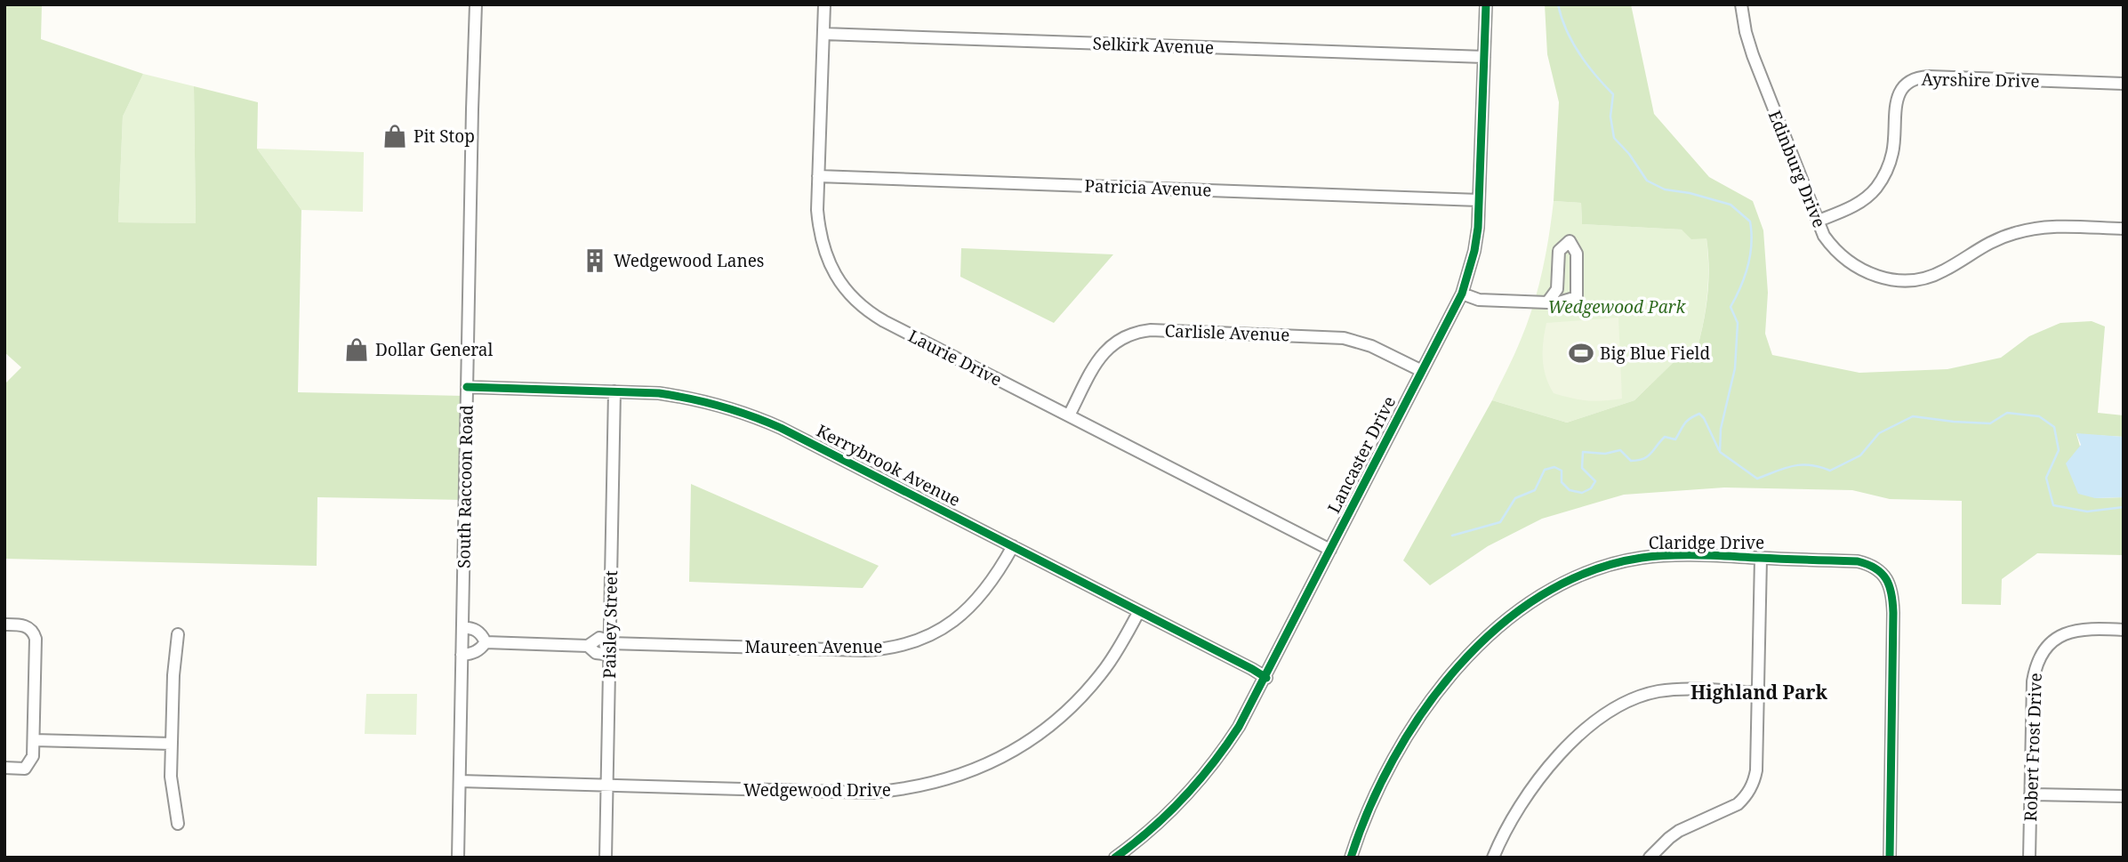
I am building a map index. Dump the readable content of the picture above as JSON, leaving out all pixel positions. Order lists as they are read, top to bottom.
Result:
{
  "streets": {
    "street": [
      "Selkirk Avenue",
      "Ayrshire Drive",
      "Edinburg Drive",
      "Patricia Avenue",
      "Carlisle Avenue",
      "Laurie Drive",
      "Lancaster Drive",
      "Kerrybrook Avenue",
      "South Raccoon Road",
      "Claridge Drive",
      "Paisley Street",
      "Maureen Avenue",
      "Robert Frost Drive",
      "Wedgewood Drive"
    ]
  },
  "crossings": [
    ["Selkirk Avenue", "Laurie Drive"],
    ["Selkirk Avenue", "Lancaster Drive"],
    ["Ayrshire Drive", "Edinburg Drive"],
    ["Patricia Avenue", "Laurie Drive"],
    ["Patricia Avenue", "Lancaster Drive"],
    ["Carlisle Avenue", "Laurie Drive"],
    ["Carlisle Avenue", "Lancaster Drive"],
    ["Laurie Drive", "Lancaster Drive"],
    ["Lancaster Drive", "Kerrybrook Avenue"],
    ["Kerrybrook Avenue", "South Raccoon Road"],
    ["Kerrybrook Avenue", "Paisley Street"],
    ["Kerrybrook Avenue", "Maureen Avenue"],
    ["Kerrybrook Avenue", "Wedgewood Drive"],
    ["South Raccoon Road", "Wedgewood Drive"],
    ["Paisley Street", "Maureen Avenue"],
    ["Paisley Street", "Wedgewood Drive"]
  ],
  "districts": ["Highland Park"],
  "parks": ["Wedgewood Park"],
  "places": {
    "shop": ["Pit Stop", "Dollar General"],
    "building": ["Wedgewood Lanes"],
    "sports": ["Big Blue Field"]
  }
}
